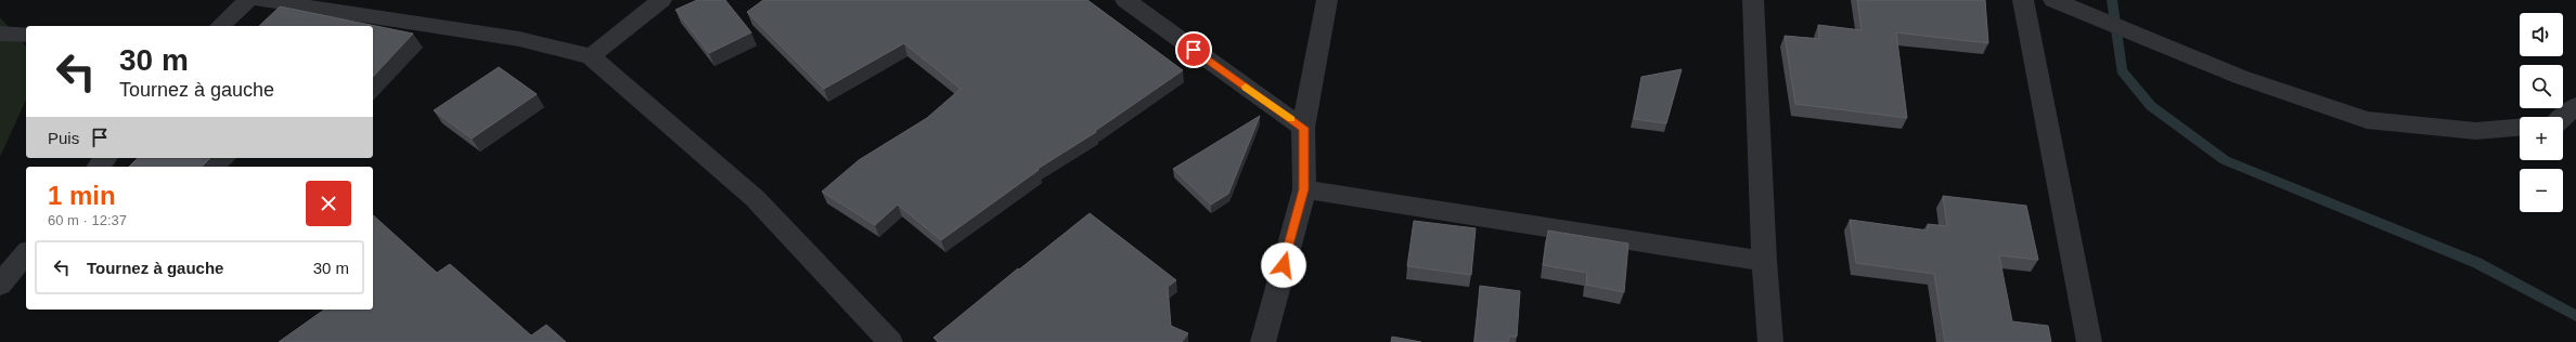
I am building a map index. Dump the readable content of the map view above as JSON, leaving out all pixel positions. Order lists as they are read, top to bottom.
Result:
{
  "page": {
    "map_buttons": ["+", "−"],
    "turn": ["30 m", "Tournez à gauche"],
    "then": "Puis",
    "heading": ["1 min", "60 m · 12:37"],
    "list": [
      {
        "name": "Tournez à gauche",
        "value": "30 m"
      }
    ]
  }
}
